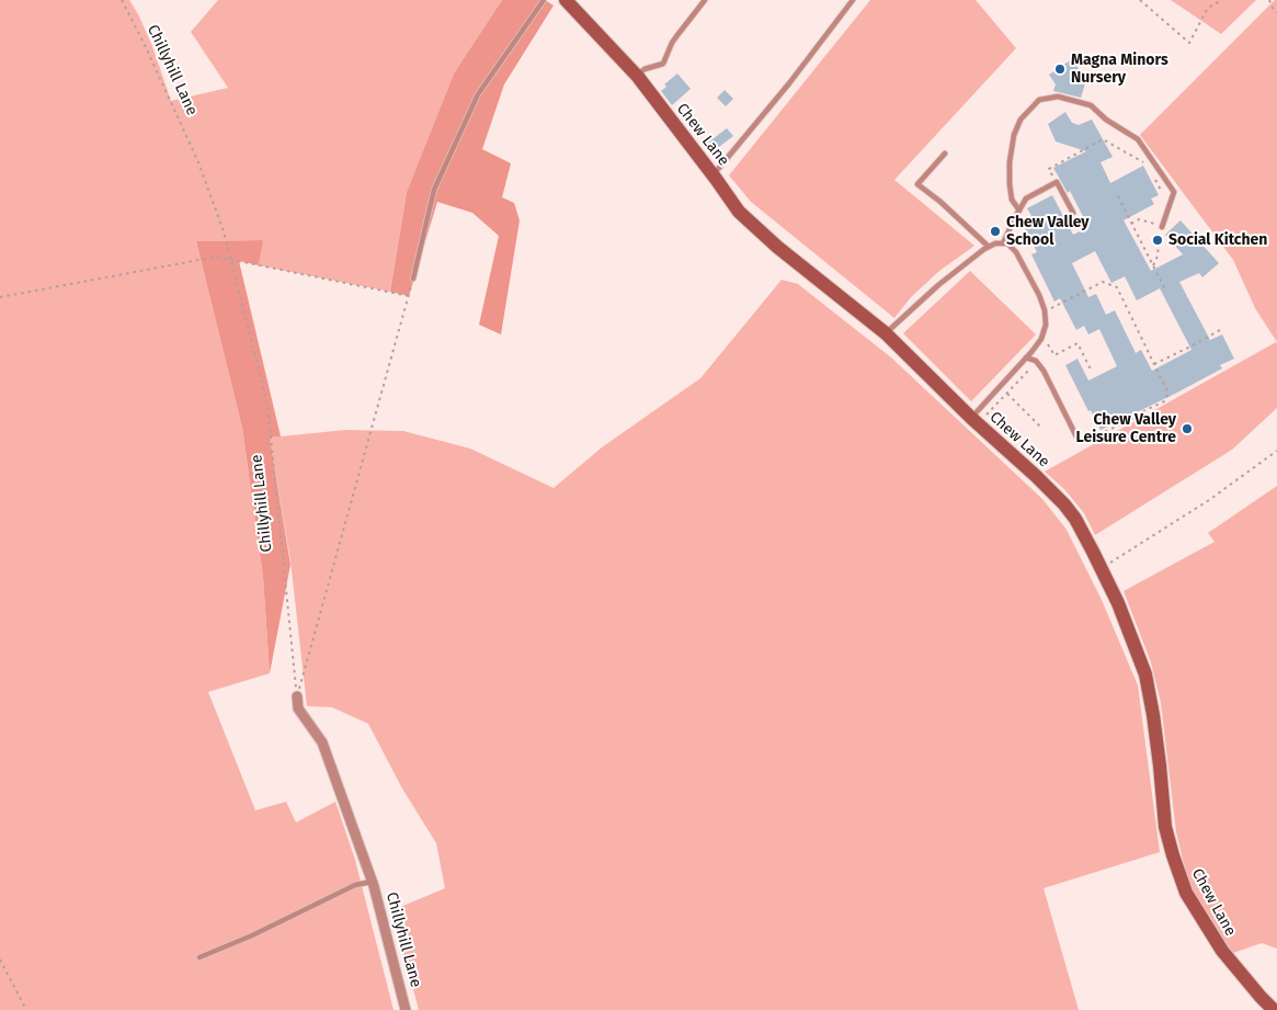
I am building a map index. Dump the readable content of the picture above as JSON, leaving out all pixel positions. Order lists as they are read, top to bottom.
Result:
{
  "streets": {
    "main road": ["Chew Lane"],
    "street": ["Chillyhill Lane"]
  },
  "places": [
    "Magna Minors Nursery",
    "Chew Valley School",
    "Social Kitchen",
    "Chew Valley Leisure Centre"
  ]
}
